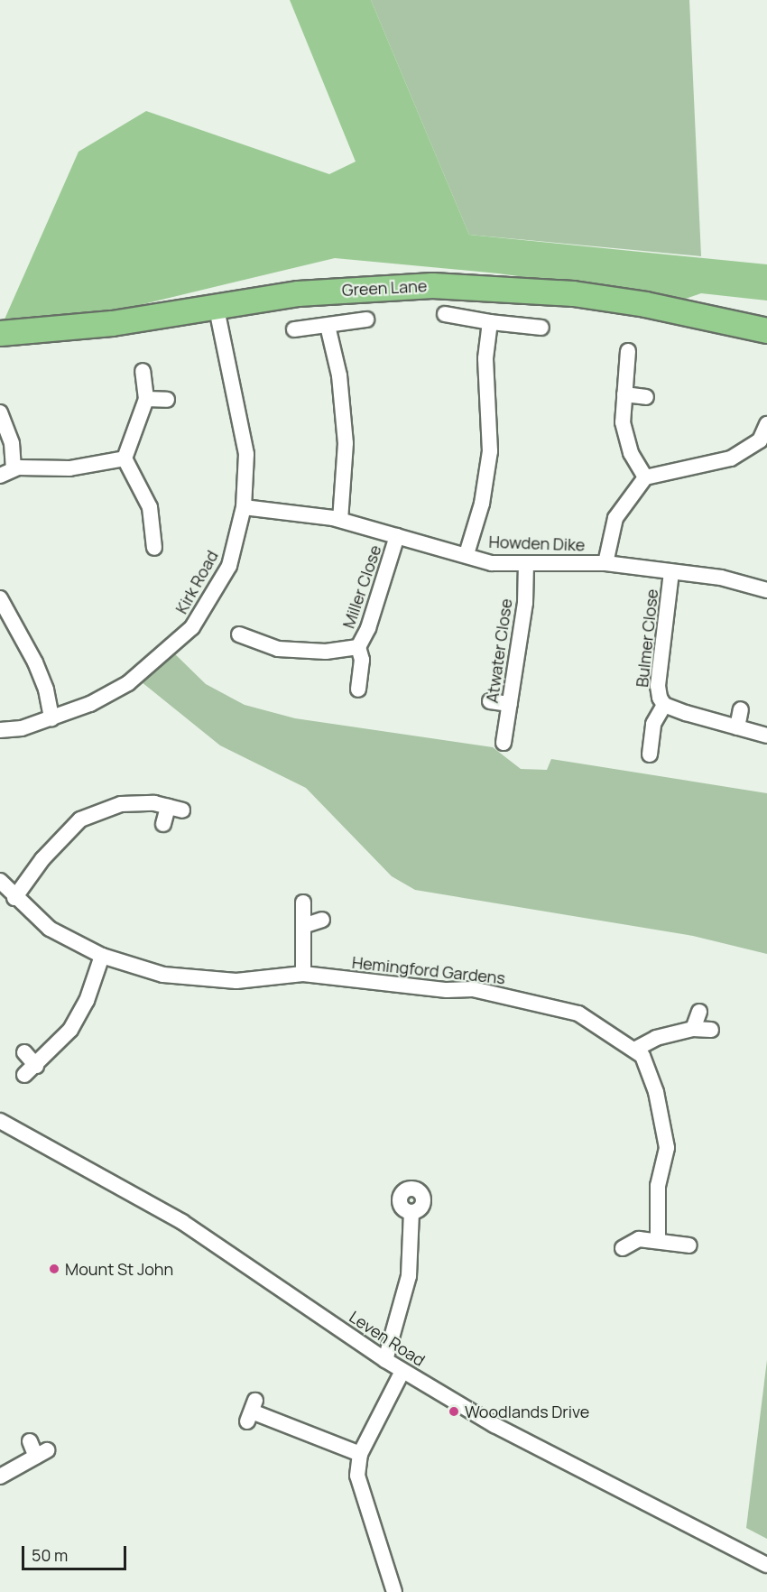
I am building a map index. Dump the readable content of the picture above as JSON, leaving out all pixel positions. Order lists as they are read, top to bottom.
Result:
{
  "streets": {
    "main road": ["Green Lane"],
    "street": [
      "Howden Dike",
      "Kirk Road",
      "Miller Close",
      "Bulmer Close",
      "Atwater Close",
      "Hemingford Gardens",
      "Leven Road"
    ]
  },
  "crossings": [
    ["Green Lane", "Kirk Road"],
    ["Howden Dike", "Kirk Road"],
    ["Howden Dike", "Miller Close"],
    ["Howden Dike", "Bulmer Close"],
    ["Howden Dike", "Atwater Close"]
  ],
  "places": ["Mount St John", "Woodlands Drive"],
  "scale_bar": "50 m"
}
